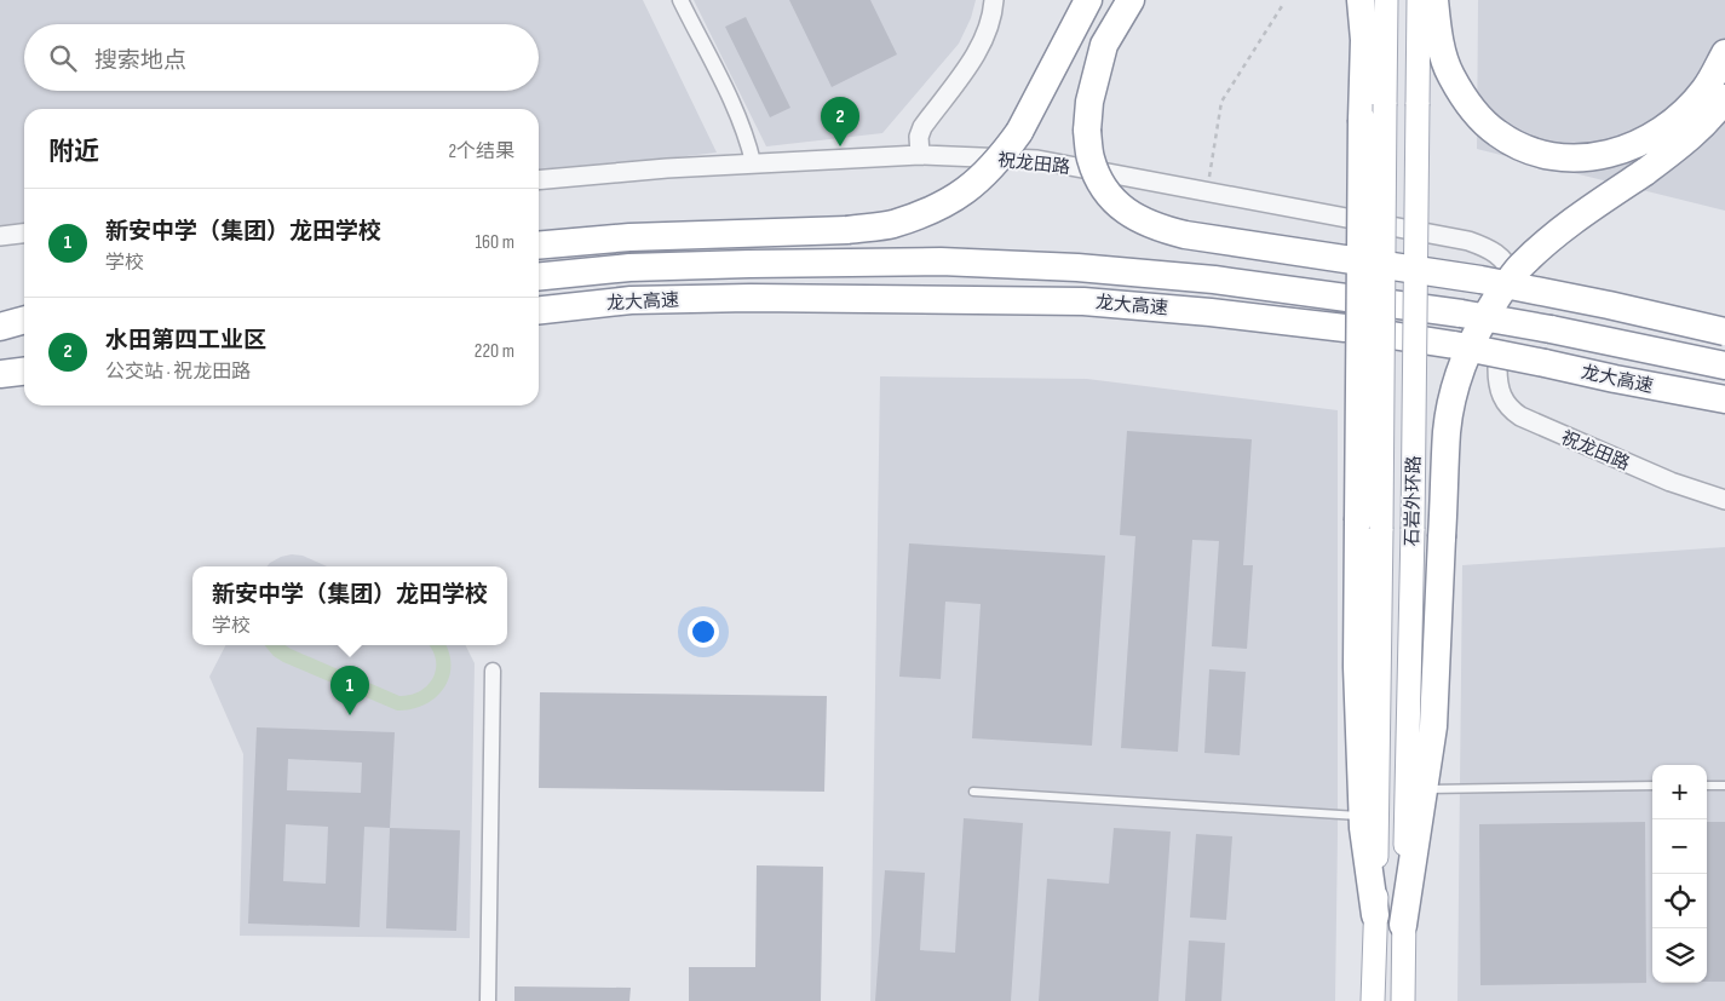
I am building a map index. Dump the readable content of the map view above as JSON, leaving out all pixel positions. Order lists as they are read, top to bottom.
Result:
{
  "streets": {
    "highway": ["龙大高速"],
    "main road": ["石岩外环路"],
    "street": ["祝龙田路"]
  },
  "page": {
    "search": "搜索地点",
    "pins": ["2", "1"],
    "heading": ["附近", "2个结果"],
    "list": [
      {
        "mark": "1",
        "name": "新安中学（集团）龙田学校",
        "note": "学校",
        "value": "160 m"
      },
      {
        "mark": "2",
        "name": "水田第四工业区",
        "note": "公交站 · 祝龙田路",
        "value": "220 m"
      }
    ],
    "popup": ["新安中学（集团）龙田学校", "学校"],
    "map_buttons": ["+", "−"]
  }
}
